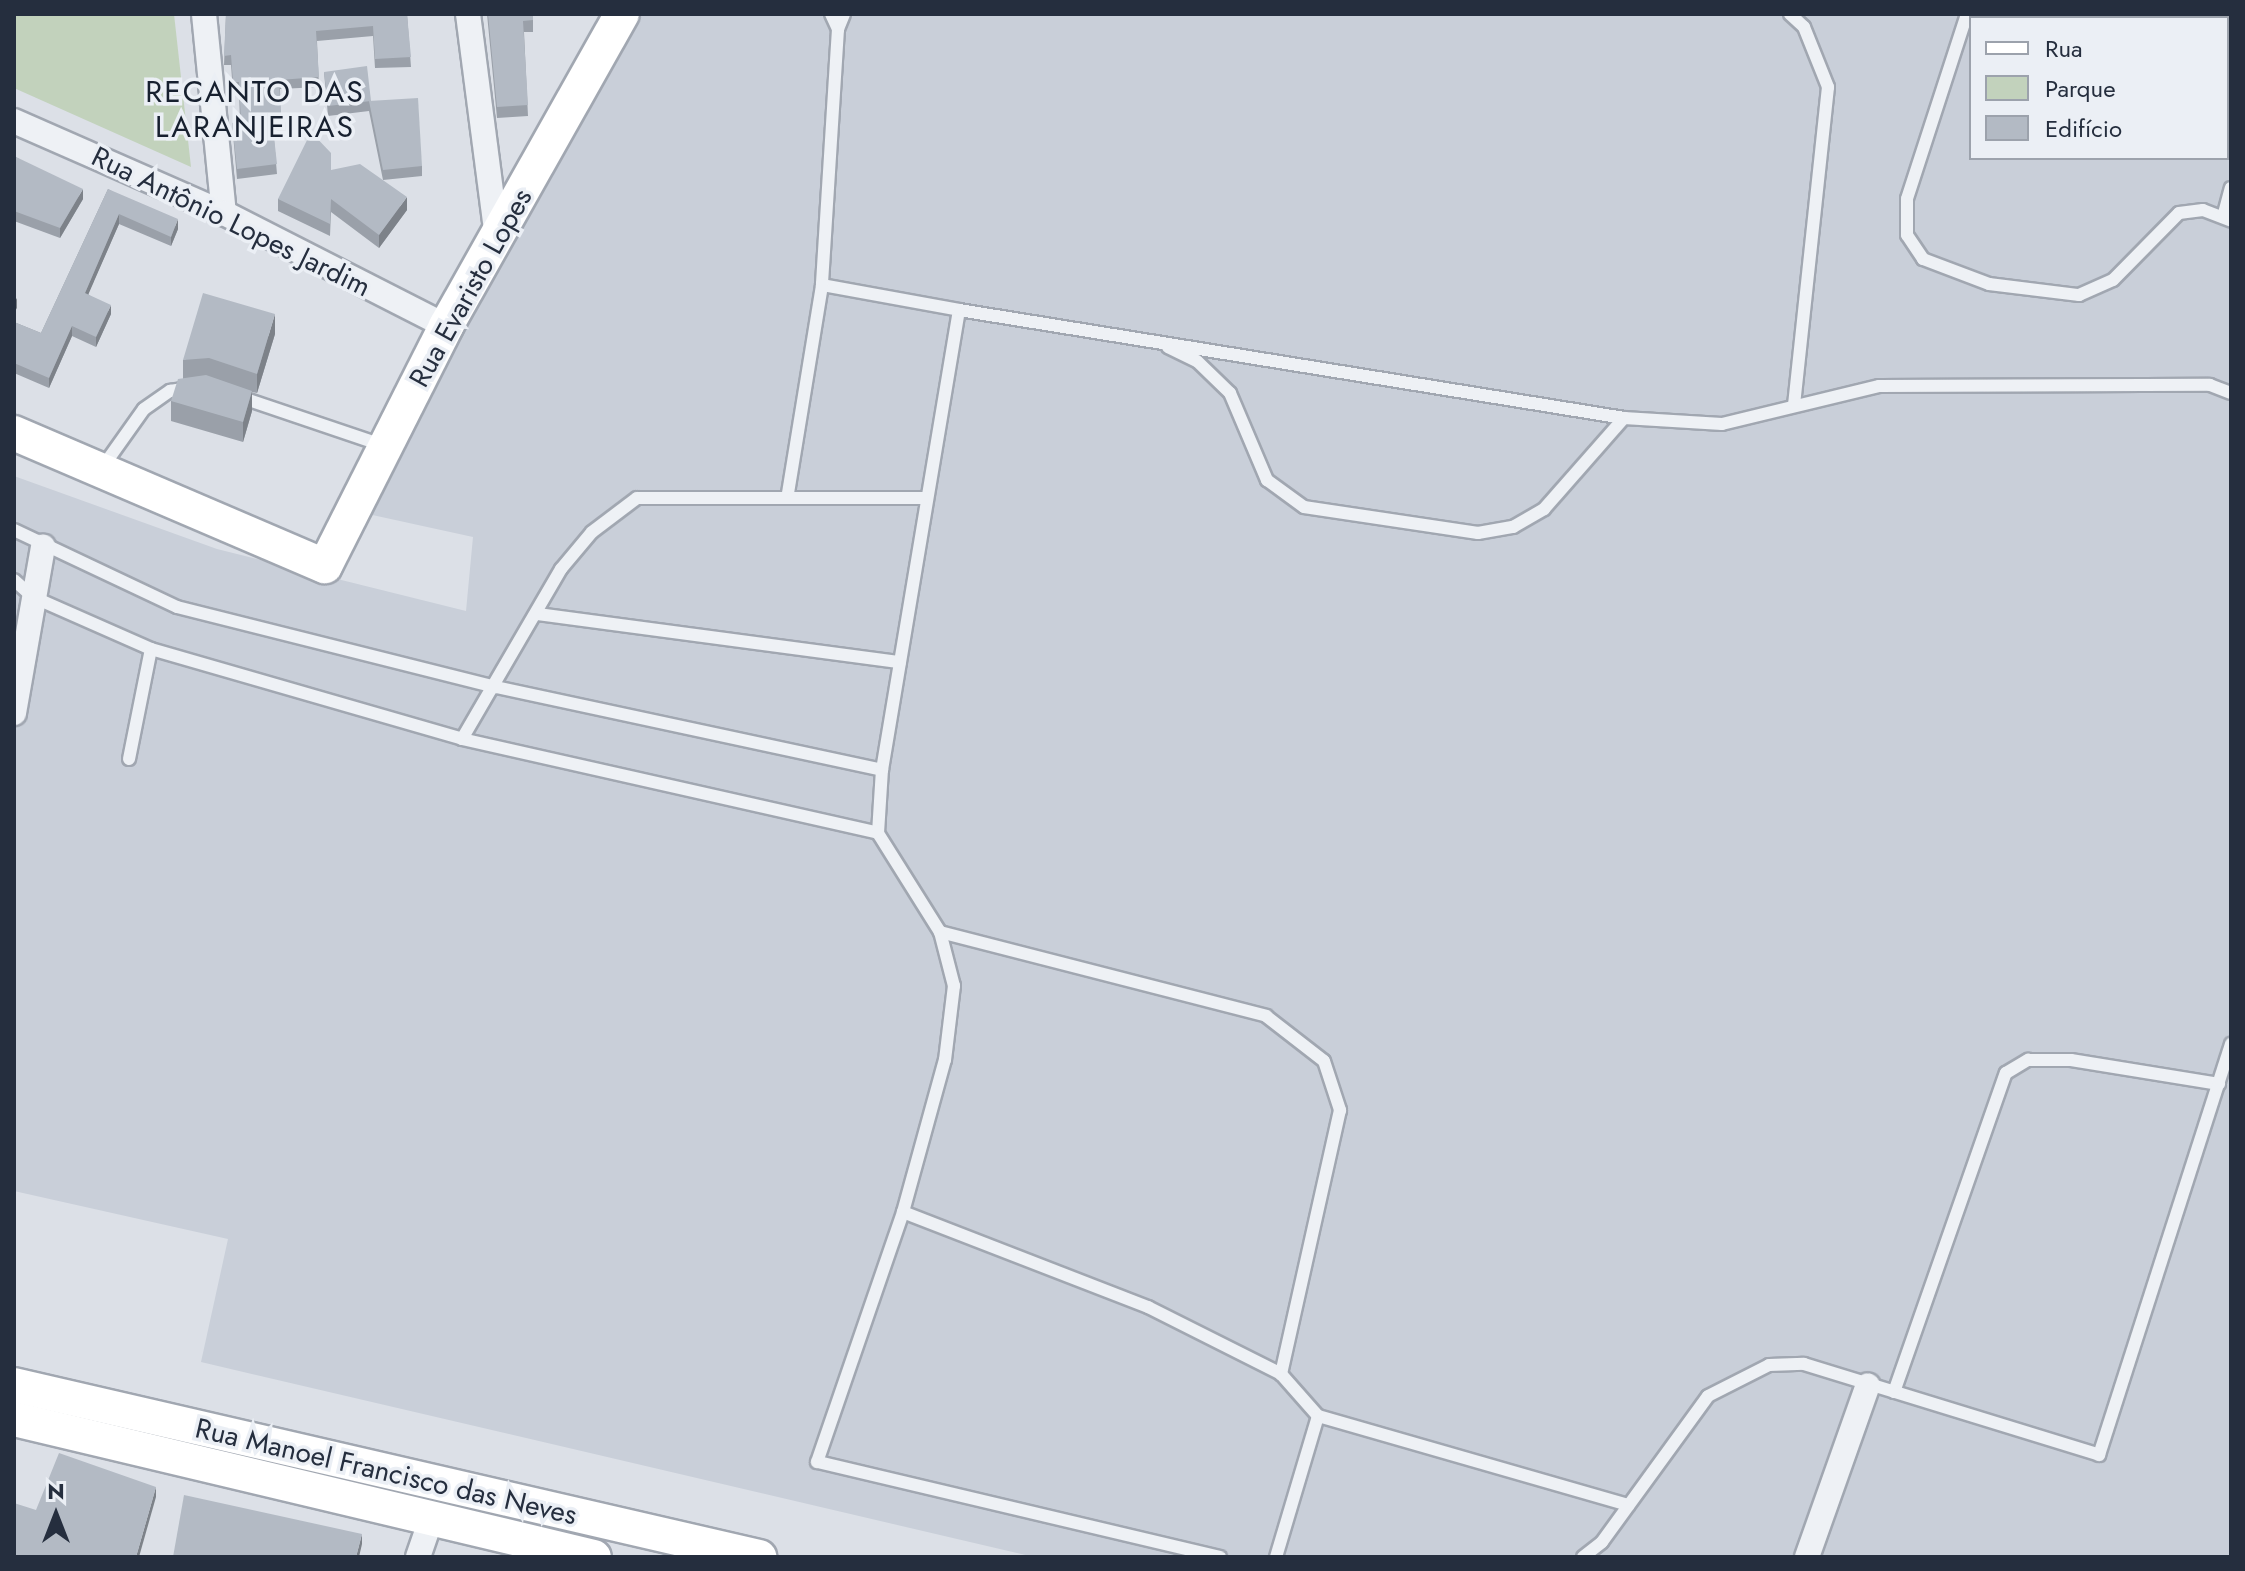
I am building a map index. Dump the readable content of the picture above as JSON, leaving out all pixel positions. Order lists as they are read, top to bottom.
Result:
{
  "streets": {
    "main road": ["Rua Evaristo Lopes", "Rua Manoel Francisco das Neves"],
    "street": ["Rua Antônio Lopes Jardim"]
  },
  "crossings": [
    ["Rua Antônio Lopes Jardim", "Rua Evaristo Lopes"]
  ],
  "districts": ["RECANTO DAS LARANJEIRAS"],
  "legend": ["Rua", "Parque", "Edifício"],
  "north": "top"
}
